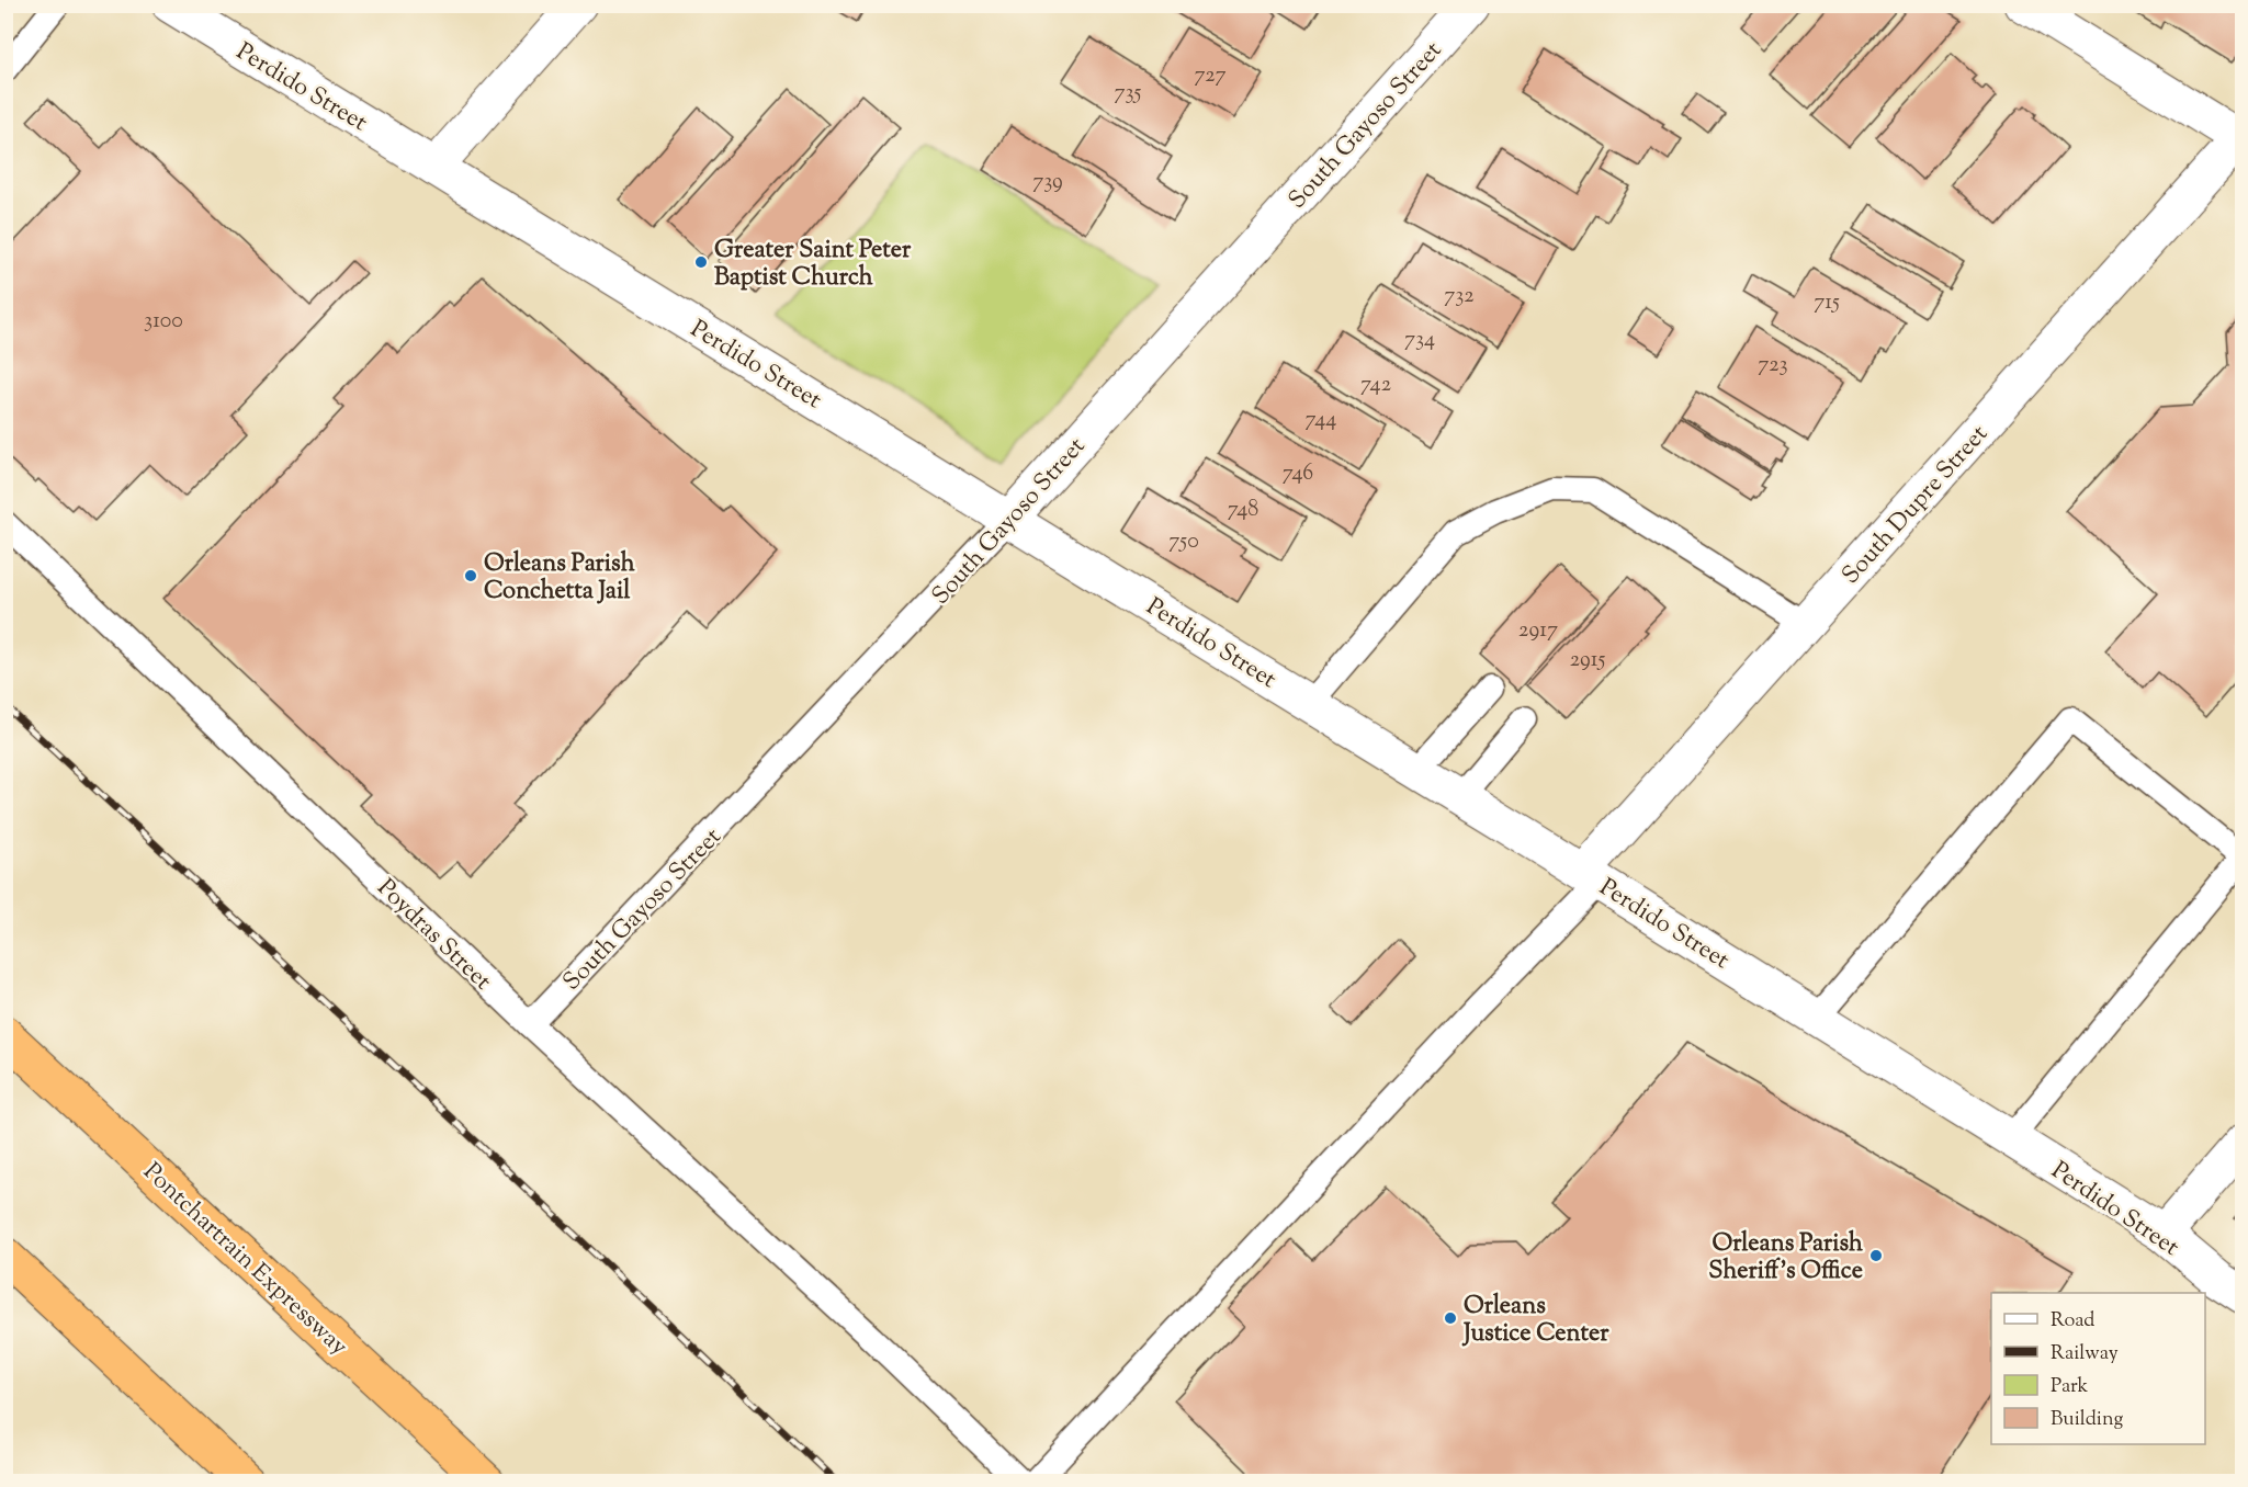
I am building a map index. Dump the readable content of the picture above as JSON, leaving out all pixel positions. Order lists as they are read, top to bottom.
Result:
{
  "streets": {
    "highway": ["Pontchartrain Expressway"],
    "street": ["Perdido Street", "South Gayoso Street", "South Dupre Street"],
    "lane": ["Poydras Street"]
  },
  "crossings": [
    ["Perdido Street", "South Gayoso Street"],
    ["Perdido Street", "South Dupre Street"],
    ["South Gayoso Street", "Poydras Street"]
  ],
  "places": [
    "Greater Saint Peter Baptist Church",
    "Orleans Parish Conchetta Jail",
    "Orleans Parish Sheriff's Office",
    "Orleans Justice Center"
  ],
  "house_numbers": [
    "727",
    "735",
    "739",
    "732",
    "715",
    "3100",
    "734",
    "723",
    "742",
    "744",
    "746",
    "748",
    "750",
    "2917",
    "2915"
  ],
  "legend": [
    "Road",
    "Railway",
    "Park",
    "Building"
  ]
}
